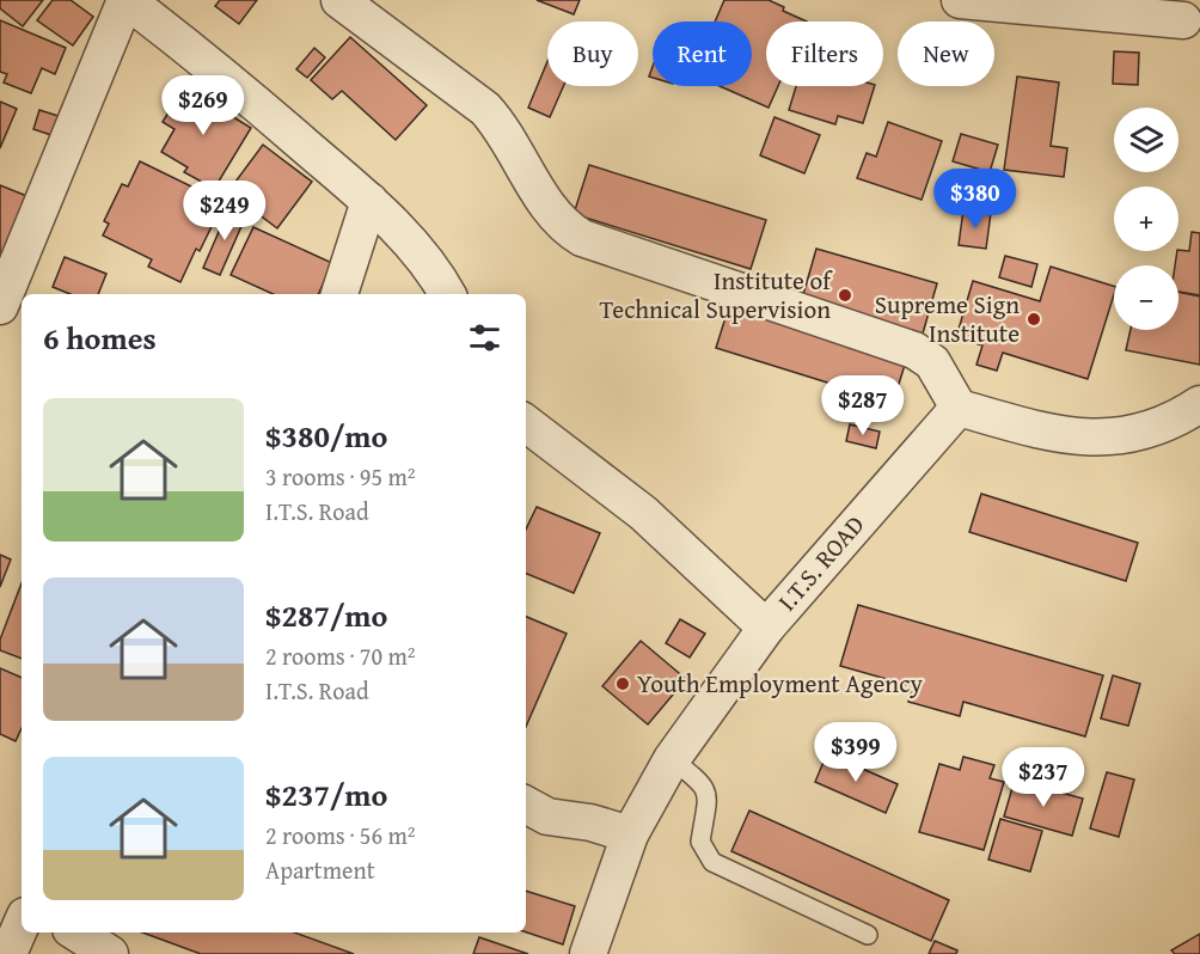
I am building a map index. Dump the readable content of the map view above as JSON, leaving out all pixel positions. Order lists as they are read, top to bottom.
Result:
{
  "streets": {
    "street": ["I.T.S. ROAD"]
  },
  "places": ["Institute of Technical Supervision", "Supreme Sign Institute", "Youth Employment Agency"],
  "page": {
    "chip": [
      "Buy",
      "Rent",
      "Filters",
      "New"
    ],
    "price": [
      "$269",
      "$380",
      "$249",
      "$287",
      "$399",
      "$237"
    ],
    "map_buttons": ["+", "−"],
    "heading": "6 homes",
    "list": [
      {
        "name": "$380/mo",
        "note": "3 rooms · 95 m² · I.T.S. Road"
      },
      {
        "name": "$287/mo",
        "note": "2 rooms · 70 m² · I.T.S. Road"
      },
      {
        "name": "$237/mo",
        "note": "2 rooms · 56 m² · Apartment"
      }
    ]
  }
}
